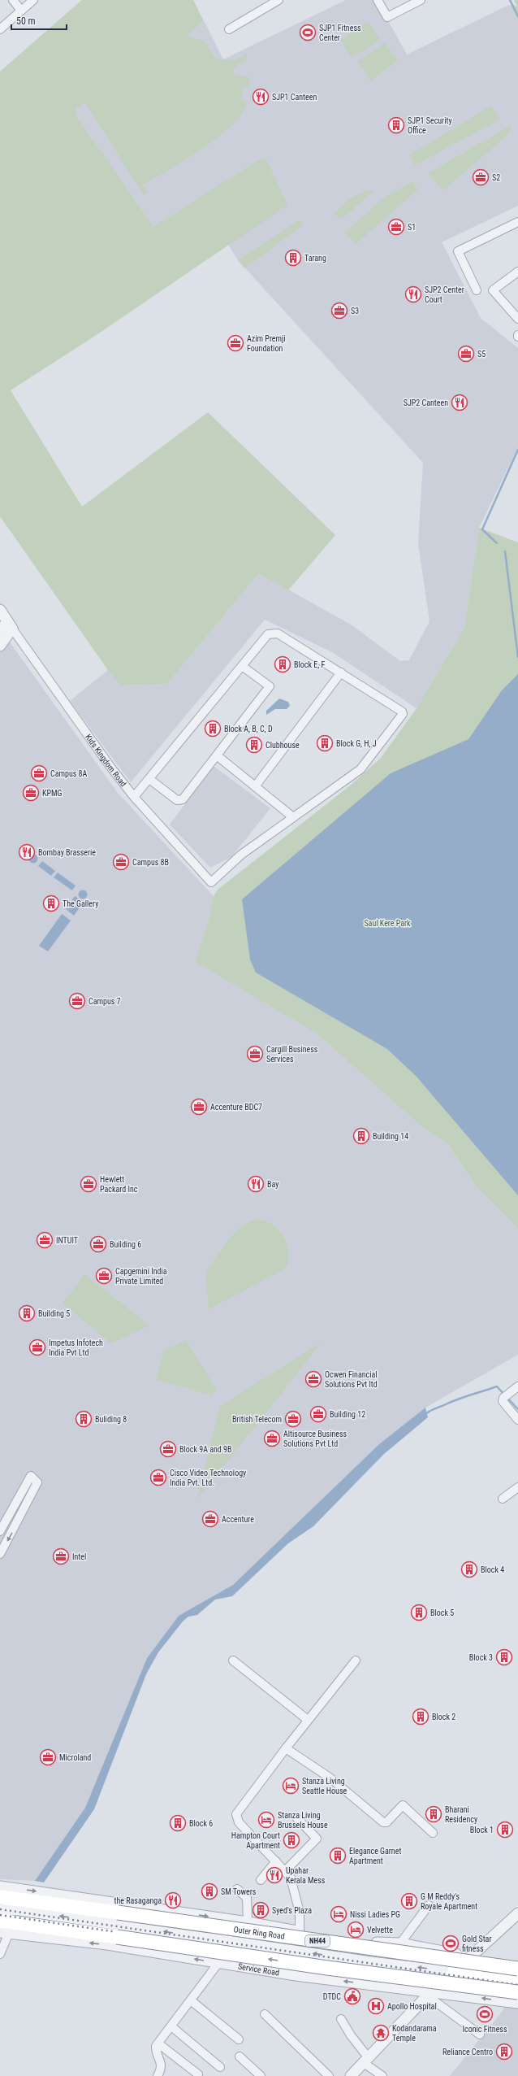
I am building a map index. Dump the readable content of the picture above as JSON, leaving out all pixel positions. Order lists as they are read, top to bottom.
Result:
{
  "streets": {
    "highway": ["Outer Ring Road", "NH44"],
    "street": ["Kids Kingdom Road", "Service Road"]
  },
  "parks": ["Saul Kere Park"],
  "places": {
    "sports": ["SJP1 Fitness Center", "Gold Star fitness", "Iconic Fitness"],
    "restaurant": [
      "SJP1 Canteen",
      "SJP2 Center Court",
      "SJP2 Canteen",
      "Bombay Brasserie",
      "Bay",
      "Upahar Kerala Mess",
      "the Rasaganga"
    ],
    "building": [
      "SJP1 Security Office",
      "Tarang",
      "Block E, F",
      "Block A, B, C, D",
      "Block G, H, J",
      "Clubhouse",
      "The Gallery",
      "Building 14",
      "Building 5",
      "Buliding 8",
      "Block 4",
      "Block 5",
      "Block 3",
      "Block 2",
      "Bharani Residency",
      "Block 6",
      "Block 1",
      "Hampton Court Apartment",
      "Elegance Garnet Apartment",
      "SM Towers",
      "G M Reddy's Royale Apartment",
      "Syed's Plaza",
      "Reliance Centro"
    ],
    "office": [
      "S2",
      "S1",
      "S3",
      "Azim Premji Foundation",
      "S5",
      "Campus 8A",
      "KPMG",
      "Campus 8B",
      "Campus 7",
      "Cargill Business Services",
      "Accenture BDC7",
      "Hewlett Packard Inc",
      "INTUIT",
      "Building 6",
      "Capgemini India Private Limited",
      "Impetus Infotech India Pvt Ltd",
      "Ocwen Financial Solutions Pvt ltd",
      "Building 12",
      "British Telecom",
      "Altisource Business Solutions Pvt Ltd",
      "Block 9A and 9B",
      "Cisco Video Technology India Pvt. Ltd.",
      "Accenture",
      "Intel",
      "Microland"
    ],
    "hotel": [
      "Stanza Living Seattle House",
      "Stanza Living Brussels House",
      "Nissi Ladies PG",
      "Velvette"
    ],
    "public building": ["DTDC"],
    "hospital": ["Apollo Hospital"],
    "temple": ["Kodandarama Temple"]
  },
  "scale_bar": "50 m"
}
